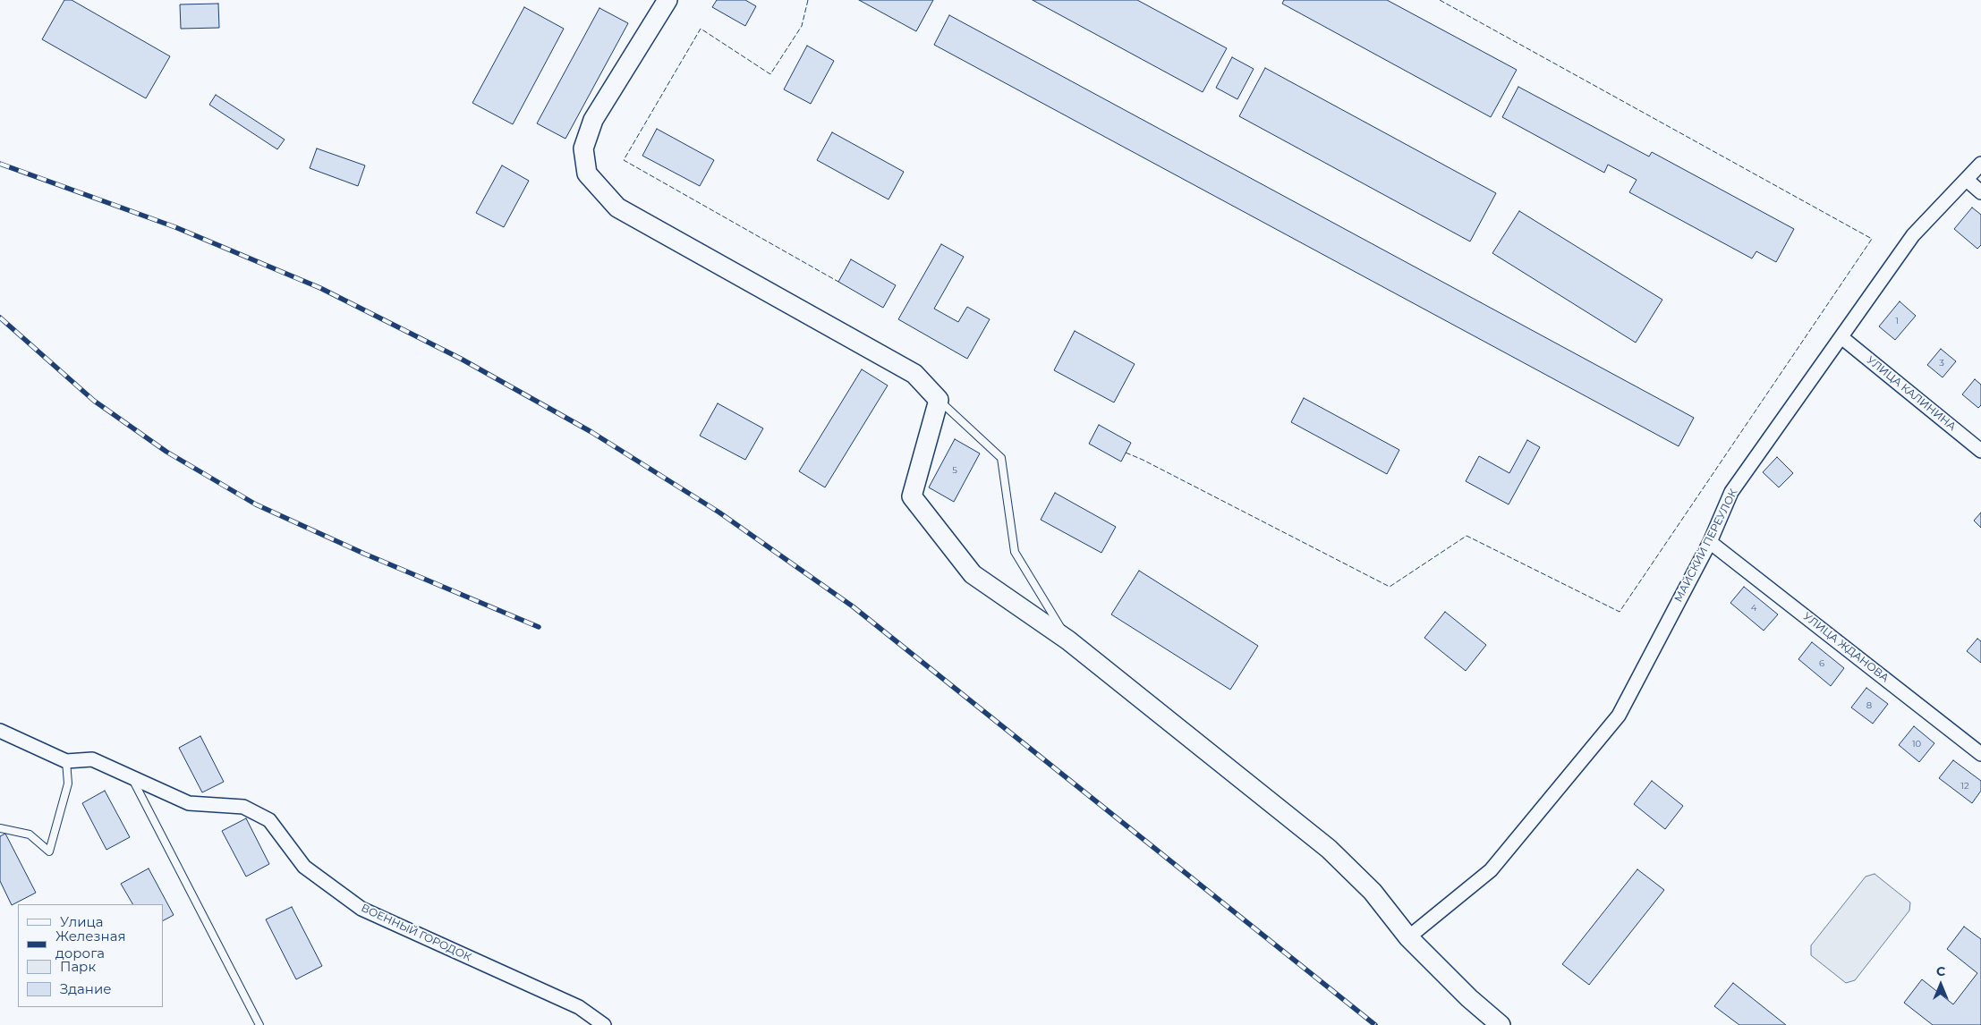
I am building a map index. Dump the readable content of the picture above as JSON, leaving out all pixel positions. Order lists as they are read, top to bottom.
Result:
{
  "streets": {
    "street": [
      "УЛИЦА КАЛИНИНА",
      "МАЙСКИЙ ПЕРЕУЛОК",
      "УЛИЦА ЖДАНОВА",
      "ВОЕННЫЙ ГОРОДОК"
    ]
  },
  "crossings": [
    ["УЛИЦА КАЛИНИНА", "МАЙСКИЙ ПЕРЕУЛОК"],
    ["МАЙСКИЙ ПЕРЕУЛОК", "УЛИЦА ЖДАНОВА"]
  ],
  "house_numbers": [
    "1",
    "3",
    "5",
    "4",
    "6",
    "8",
    "10",
    "12"
  ],
  "legend": [
    "Улица",
    "Железная дорога",
    "Парк",
    "Здание"
  ],
  "north": "top"
}
